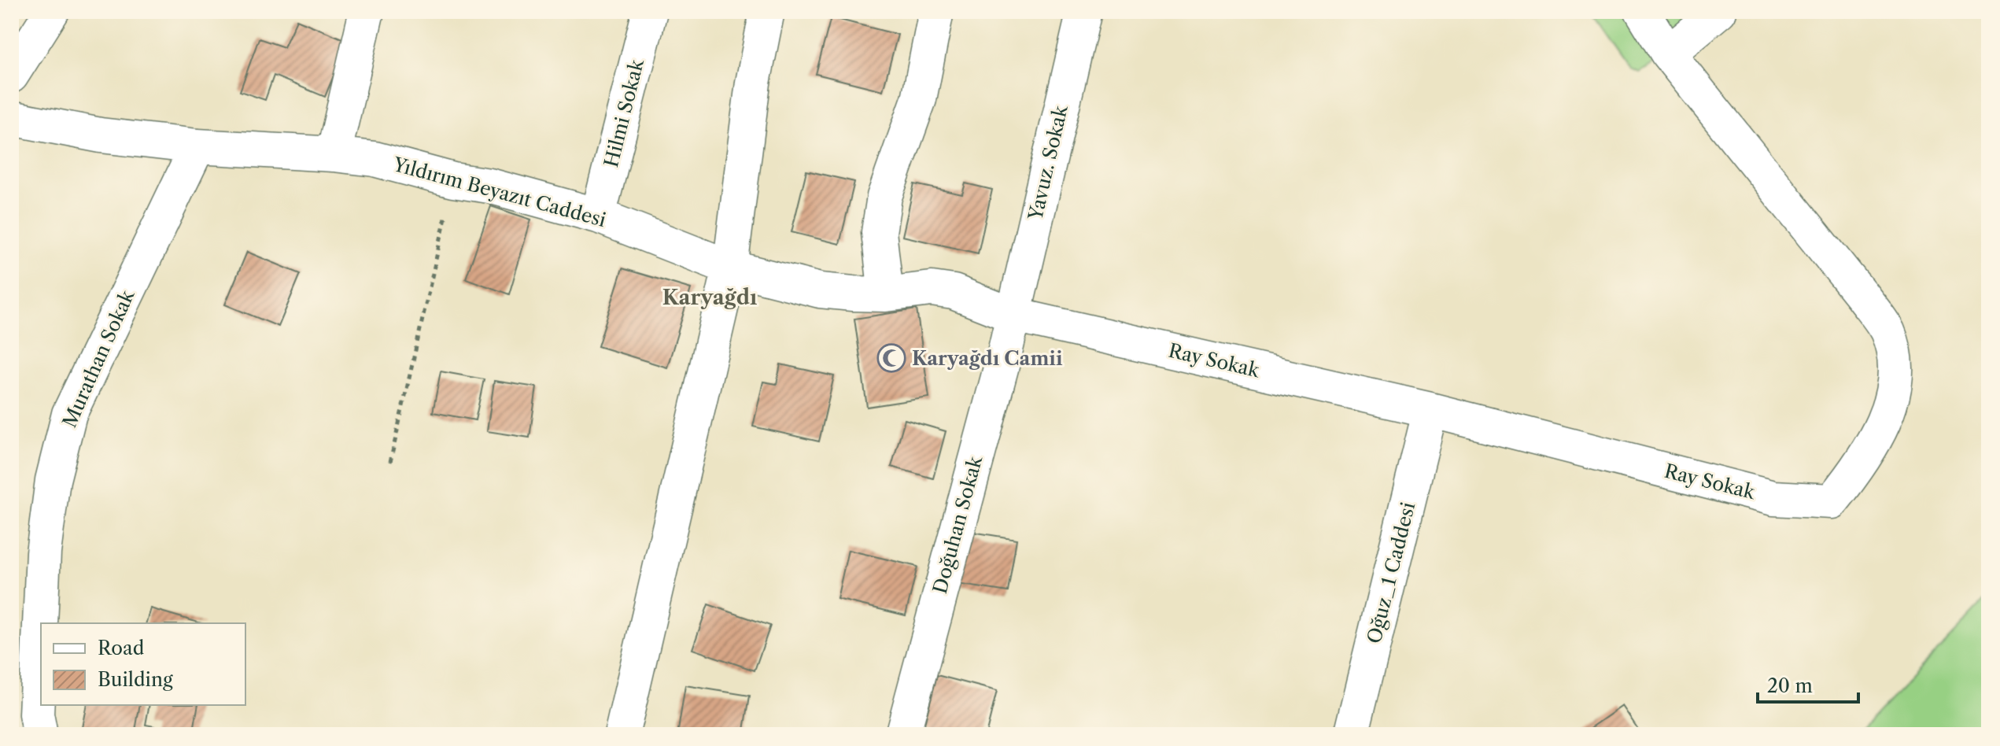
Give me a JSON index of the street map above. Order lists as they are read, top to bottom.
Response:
{
  "streets": {
    "street": [
      "Hilmi Sokak",
      "Yavuz. Sokak",
      "Yıldırım Beyazıt Caddesi",
      "Murathan Sokak",
      "Ray Sokak",
      "Doğuhan Sokak",
      "Oğuz_1 Caddesi"
    ]
  },
  "crossings": [
    ["Hilmi Sokak", "Yıldırım Beyazıt Caddesi"],
    ["Yavuz. Sokak", "Yıldırım Beyazıt Caddesi"],
    ["Yavuz. Sokak", "Ray Sokak"],
    ["Yavuz. Sokak", "Doğuhan Sokak"],
    ["Yıldırım Beyazıt Caddesi", "Murathan Sokak"],
    ["Yıldırım Beyazıt Caddesi", "Ray Sokak"],
    ["Yıldırım Beyazıt Caddesi", "Doğuhan Sokak"],
    ["Ray Sokak", "Doğuhan Sokak"],
    ["Ray Sokak", "Oğuz_1 Caddesi"]
  ],
  "districts": ["Karyağdı"],
  "places": {
    "mosque": ["Karyağdı Camii"]
  },
  "legend": ["Road", "Building"],
  "scale_bar": "20 m"
}
